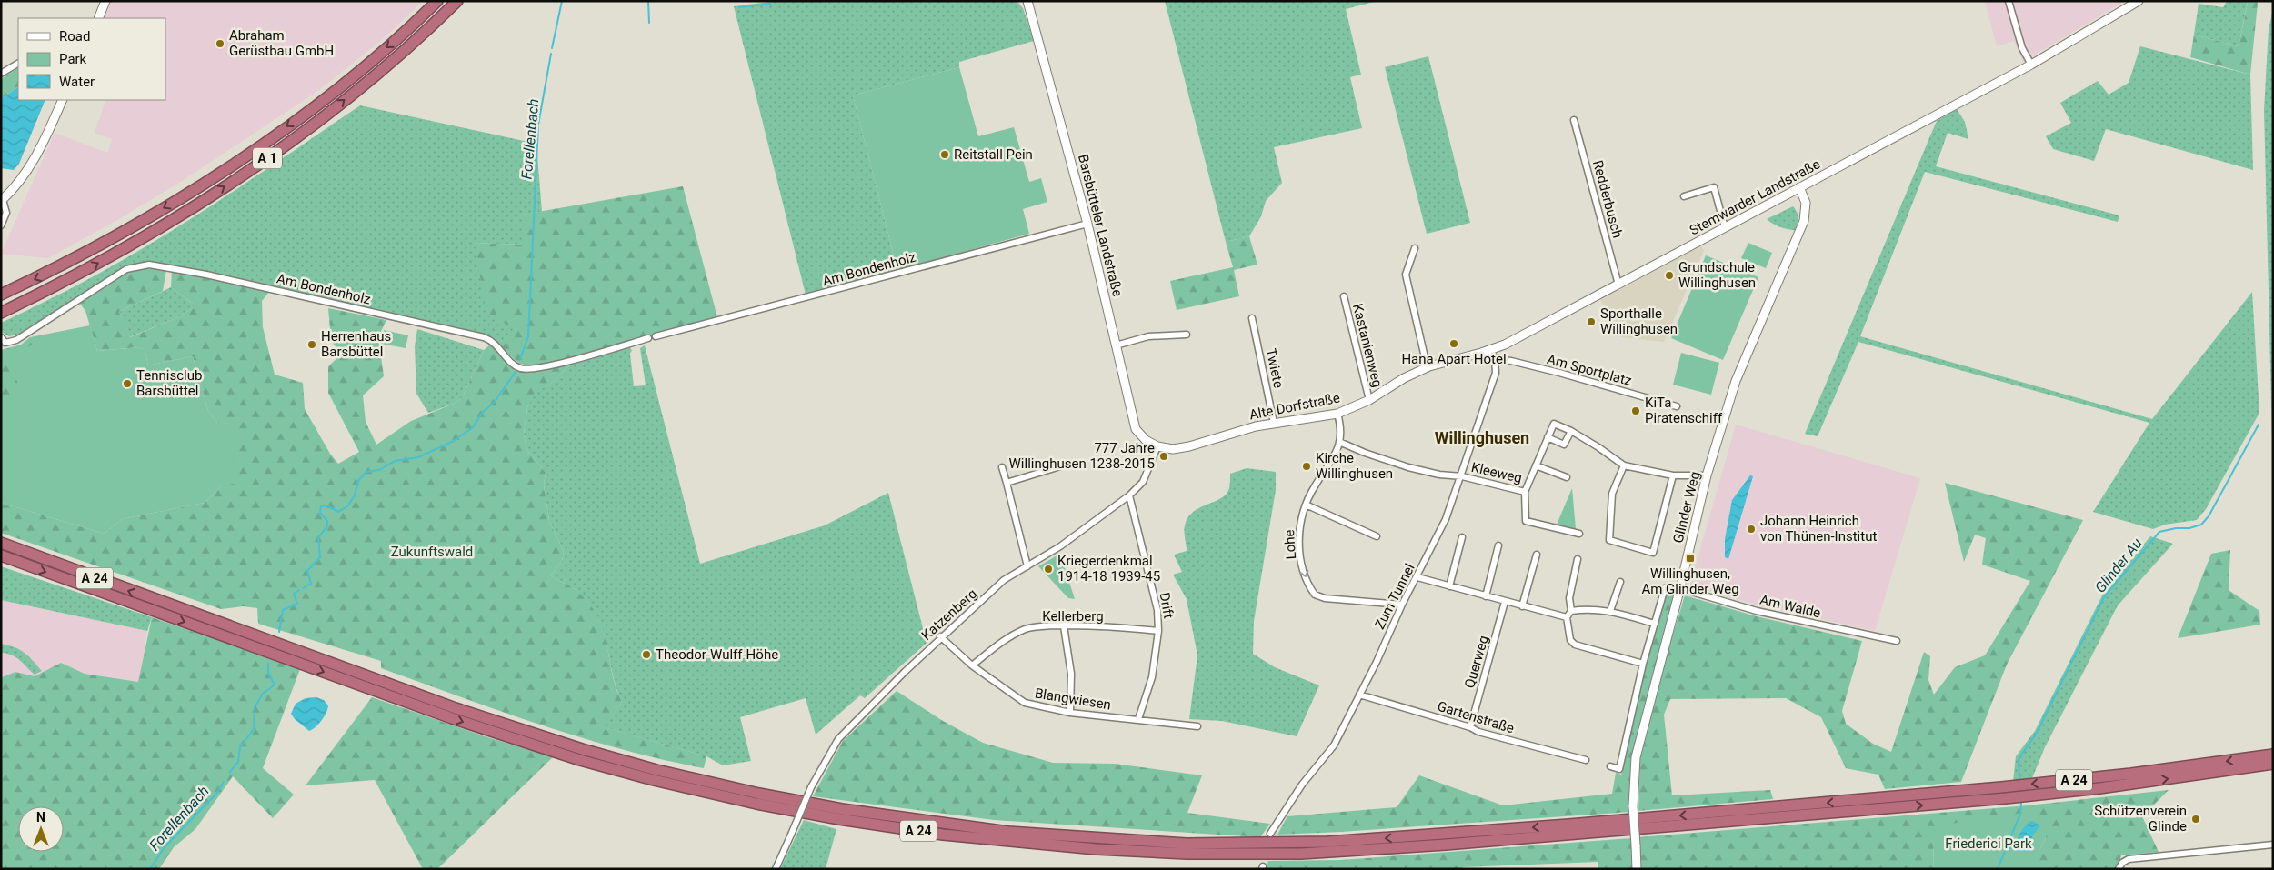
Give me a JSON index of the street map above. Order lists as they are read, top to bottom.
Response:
{
  "streets": {
    "highway": ["A 1", "A 24"],
    "street": [
      "Stemwarder Landstraße",
      "Redderbusch",
      "Barsbütteler Landstraße",
      "Am Bondenholz",
      "Kastanienweg",
      "Twiete",
      "Am Sportplatz",
      "Alte Dorfstraße",
      "Kleeweg",
      "Glinder Weg",
      "Lohe",
      "Zum Tunnel",
      "Drift",
      "Am Walde",
      "Katzenberg",
      "Kellerberg",
      "Querweg",
      "Blangwiesen",
      "Gartenstraße"
    ]
  },
  "crossings": [
    ["Stemwarder Landstraße", "Redderbusch"],
    ["Stemwarder Landstraße", "Alte Dorfstraße"],
    ["Stemwarder Landstraße", "Glinder Weg"],
    ["Barsbütteler Landstraße", "Am Bondenholz"],
    ["Barsbütteler Landstraße", "Alte Dorfstraße"],
    ["Barsbütteler Landstraße", "Katzenberg"],
    ["Kastanienweg", "Alte Dorfstraße"],
    ["Twiete", "Alte Dorfstraße"],
    ["Am Sportplatz", "Zum Tunnel"],
    ["Alte Dorfstraße", "Lohe"],
    ["Alte Dorfstraße", "Katzenberg"],
    ["Kleeweg", "Lohe"],
    ["Kleeweg", "Zum Tunnel"],
    ["Glinder Weg", "Am Walde"],
    ["Lohe", "Zum Tunnel"],
    ["Zum Tunnel", "Gartenstraße"],
    ["Drift", "Katzenberg"],
    ["Drift", "Kellerberg"],
    ["Drift", "Blangwiesen"],
    ["Katzenberg", "Blangwiesen"],
    ["Kellerberg", "Blangwiesen"],
    ["Querweg", "Gartenstraße"]
  ],
  "districts": ["Willinghusen"],
  "water": ["Forellenbach", "Glinder Au"],
  "parks": ["Zukunftswald", "Friederici Park"],
  "places": {
    "other": [
      "Abraham Gerüstbau GmbH",
      "Reitstall Pein",
      "Grundschule Willinghusen",
      "Sporthalle Willinghusen",
      "Hana Apart Hotel",
      "Herrenhaus Barsbüttel",
      "Tennisclub Barsbüttel",
      "KiTa Piratenschiff",
      "777 Jahre Willinghusen 1238-2015",
      "Kirche Willinghusen",
      "Johann Heinrich von Thünen-Institut",
      "Kriegerdenkmal 1914-18 1939-45",
      "Theodor-Wulff-Höhe",
      "Schützenverein Glinde"
    ],
    "transit": ["Willinghusen, Am Glinder Weg"]
  },
  "legend": ["Road", "Park", "Water"],
  "north": "top"
}
